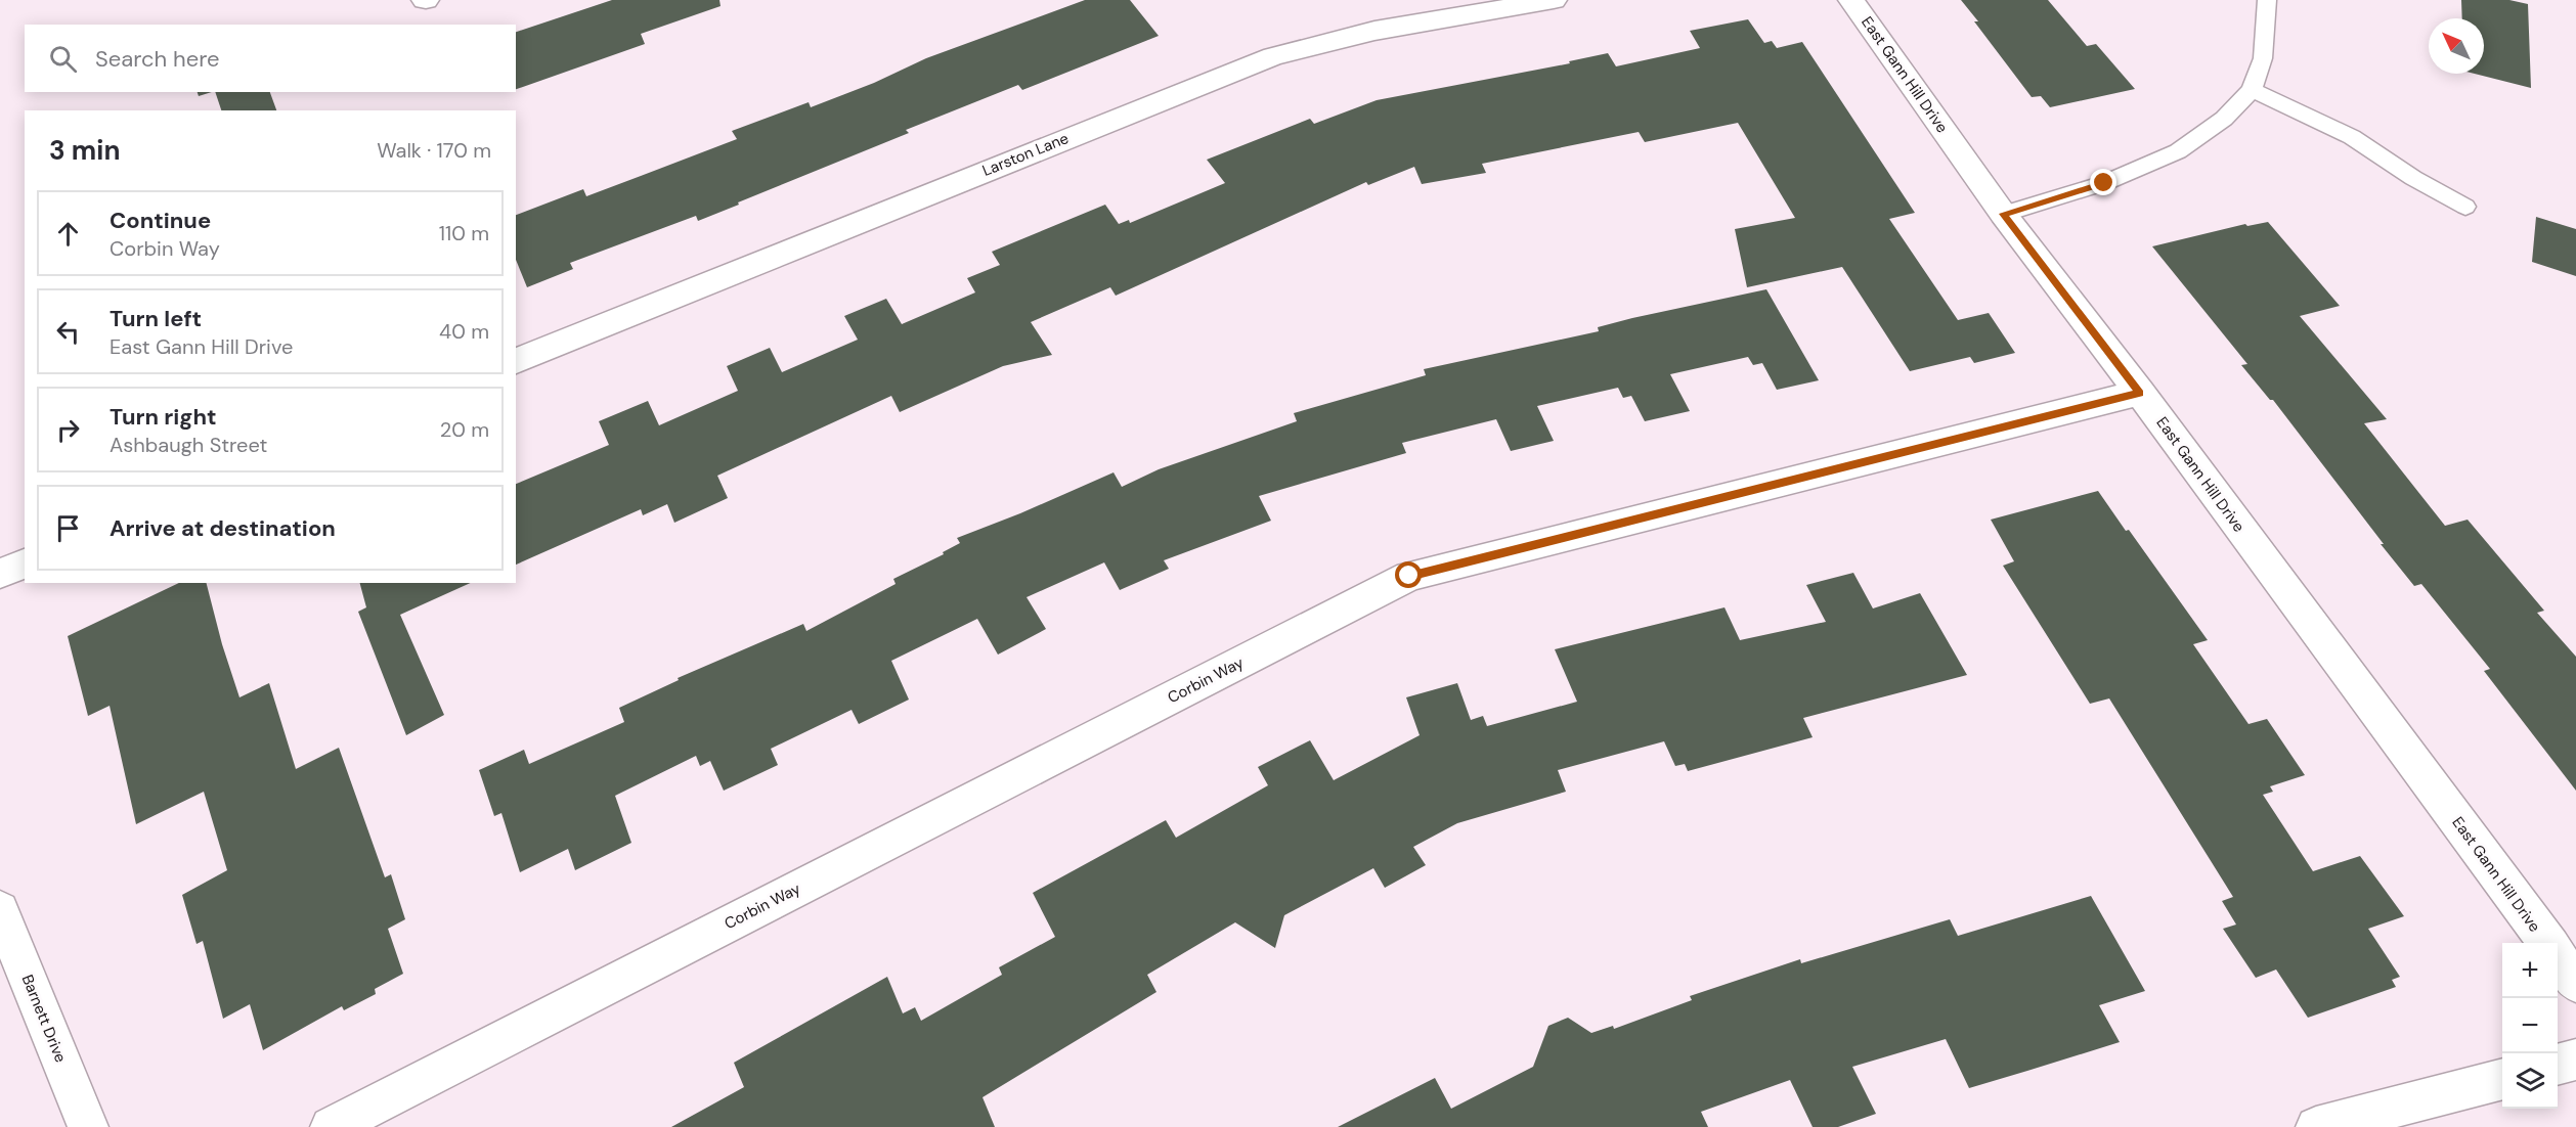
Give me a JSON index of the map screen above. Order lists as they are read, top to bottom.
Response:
{
  "streets": {
    "street": [
      "East Gann Hill Drive",
      "Larston Lane",
      "Corbin Way",
      "Barnett Drive"
    ]
  },
  "crossings": [
    ["East Gann Hill Drive", "Corbin Way"]
  ],
  "north": "top left",
  "page": {
    "search": "Search here",
    "heading": ["3 min", "Walk · 170 m"],
    "list": [
      ["Continue", "Corbin Way", "110 m"],
      ["Turn left", "East Gann Hill Drive", "40 m"],
      ["Turn right", "Ashbaugh Street", "20 m"],
      "Arrive at destination"
    ],
    "map_buttons": ["+", "−"]
  }
}
